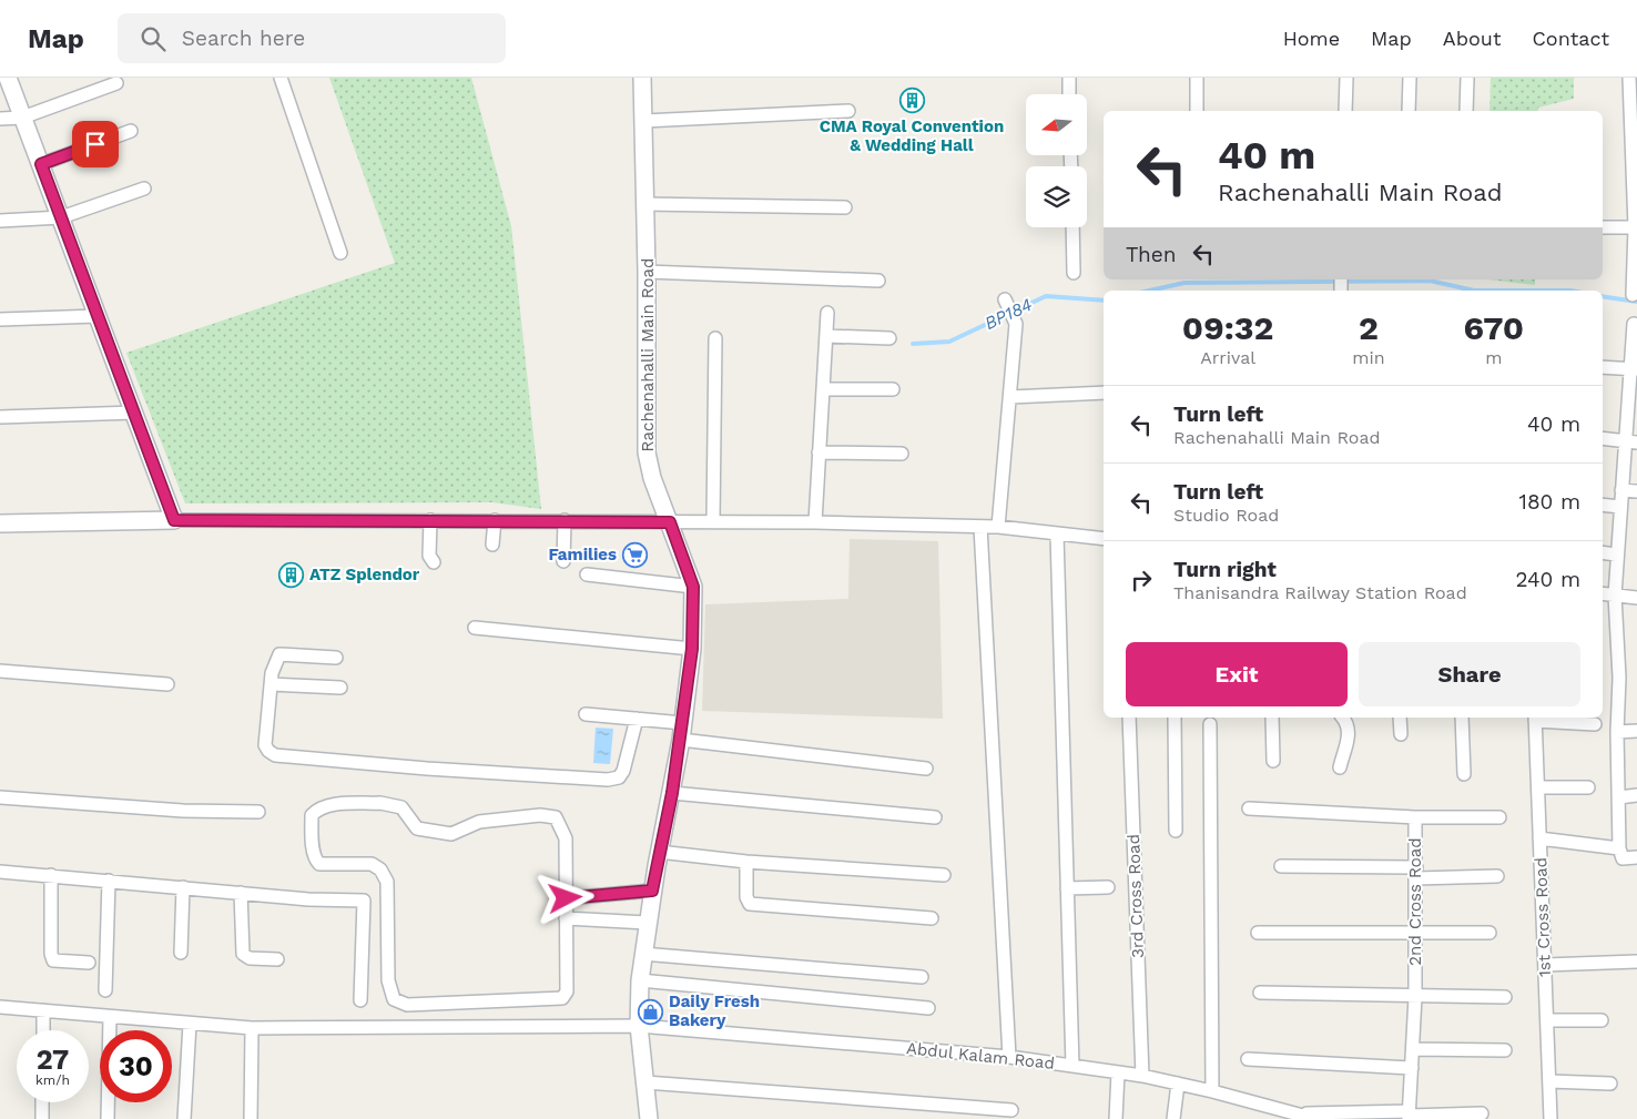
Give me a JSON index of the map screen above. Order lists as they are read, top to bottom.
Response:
{
  "streets": {
    "street": [
      "Rachenahalli Main Road",
      "3rd Cross Road",
      "2nd Cross Road",
      "1st Cross Road",
      "Abdul Kalam Road"
    ]
  },
  "crossings": [
    ["Rachenahalli Main Road", "Abdul Kalam Road"],
    ["3rd Cross Road", "Abdul Kalam Road"]
  ],
  "water": ["BP184"],
  "places": {
    "building": ["CMA Royal Convention & Wedding Hall", "ATZ Splendor"],
    "supermarket": ["Families"],
    "shop": ["Daily Fresh Bakery"]
  },
  "north": "left",
  "page": {
    "header": "Map",
    "search": "Search here",
    "nav": [
      "Home",
      "Map",
      "About",
      "Contact"
    ],
    "turn": ["40 m", "Rachenahalli Main Road"],
    "then": "Then",
    "eta": [
      "09:32",
      "Arrival",
      "2",
      "min",
      "670",
      "m"
    ],
    "list": [
      {
        "name": "Turn left",
        "note": "Rachenahalli Main Road",
        "value": "40 m"
      },
      {
        "name": "Turn left",
        "note": "Studio Road",
        "value": "180 m"
      },
      {
        "name": "Turn right",
        "note": "Thanisandra Railway Station Road",
        "value": "240 m"
      }
    ],
    "buttons": ["Exit", "Share"],
    "speed": "27 km/h",
    "limit": "30"
  }
}
